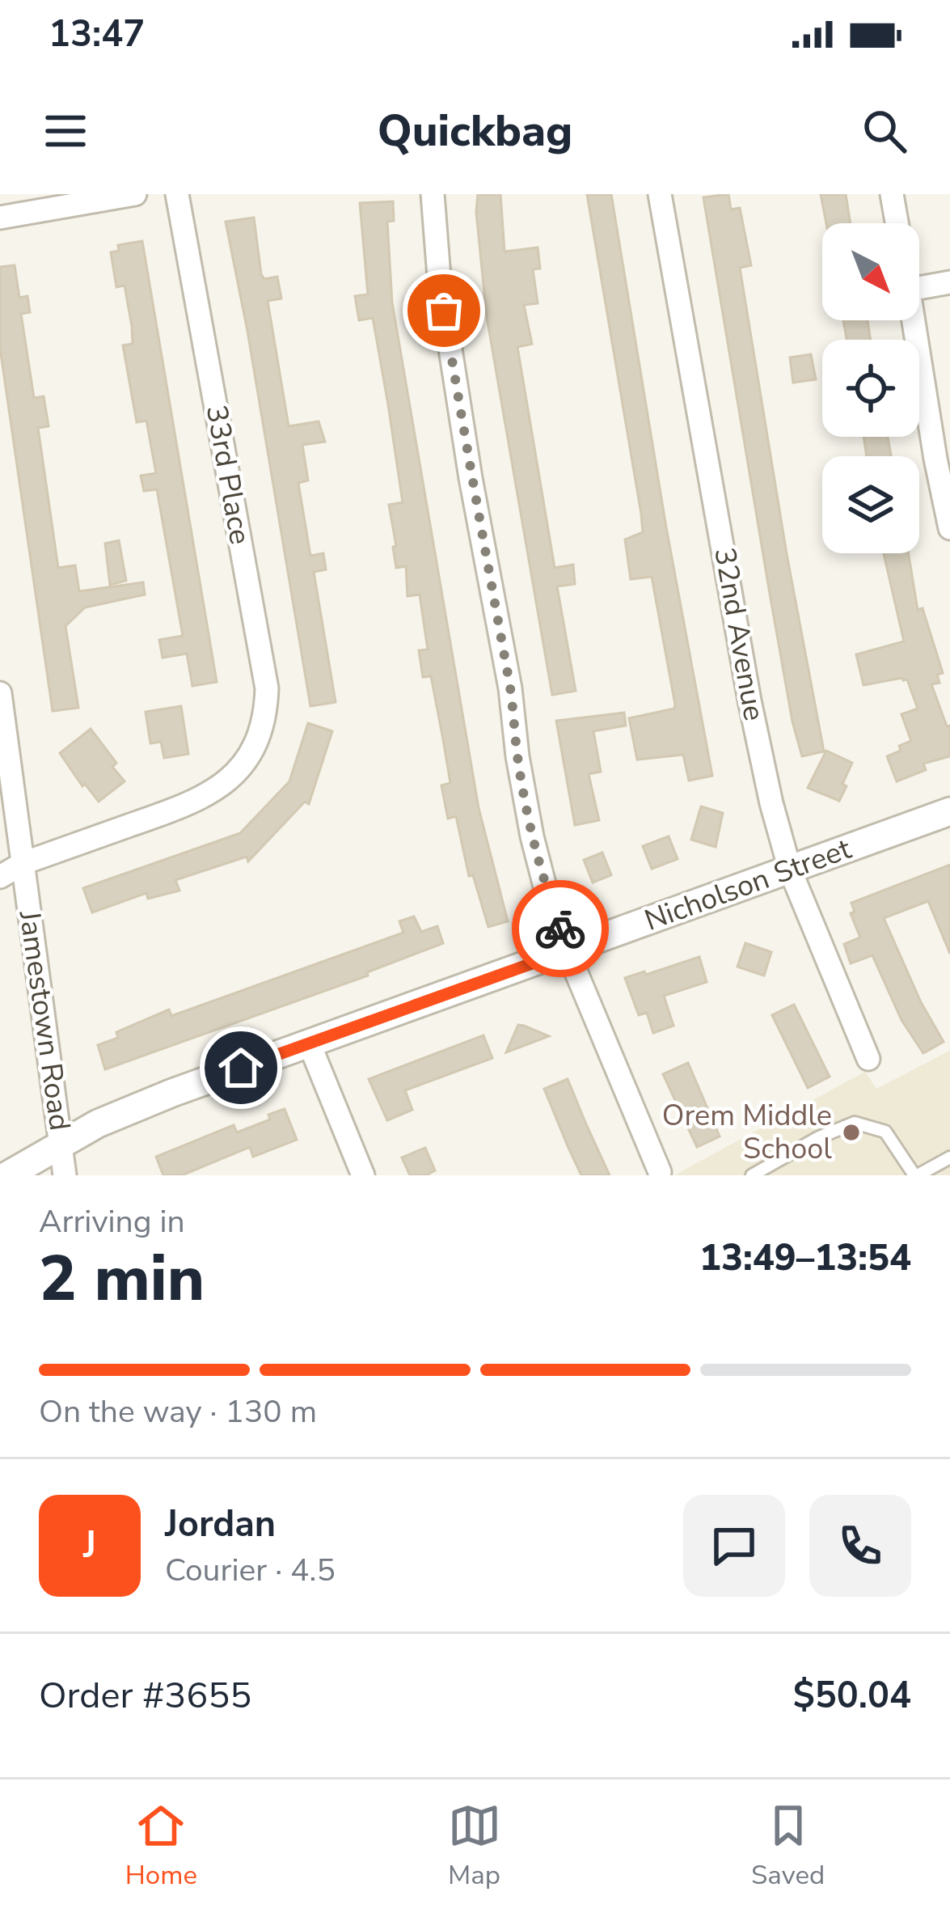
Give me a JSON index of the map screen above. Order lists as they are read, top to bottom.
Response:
{
  "streets": {
    "street": [
      "33rd Place",
      "32nd Avenue",
      "Nicholson Street",
      "Jamestown Road"
    ]
  },
  "crossings": [
    ["33rd Place", "Jamestown Road"],
    ["32nd Avenue", "Nicholson Street"],
    ["Nicholson Street", "Jamestown Road"]
  ],
  "places": ["Orem Middle School"],
  "north": "bottom right",
  "page": {
    "status": "13:47",
    "header": "Quickbag",
    "heading": ["2 min", "Arriving in", "13:49–13:54"],
    "panel": [
      "Jordan",
      "Courier · 4.5",
      "Order #3655",
      "$50.04"
    ],
    "bar": "On the way · 130 m",
    "round": "J",
    "tabs": ["Home", "Map", "Saved"]
  }
}
